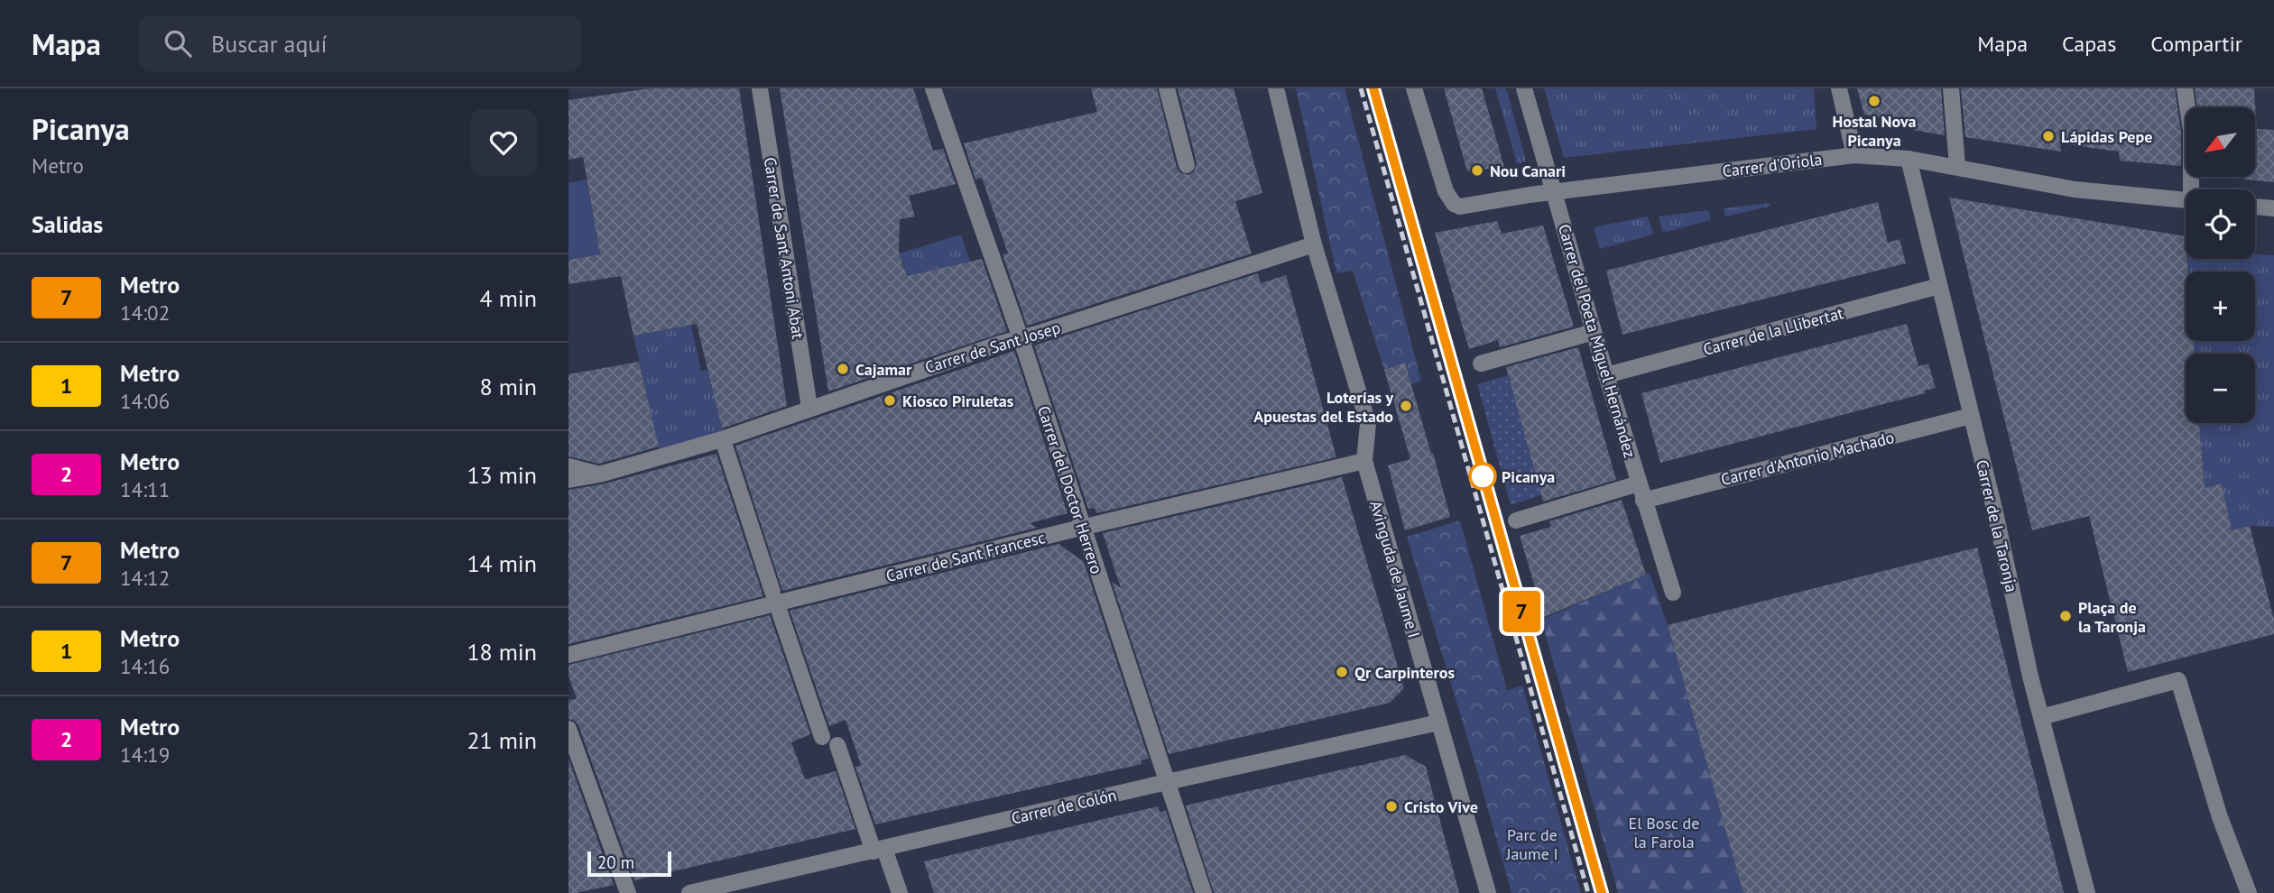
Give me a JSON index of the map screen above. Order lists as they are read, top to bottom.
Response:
{
  "streets": {
    "street": [
      "Carrer d'Oriola",
      "Carrer de Sant Antoni Abat",
      "Carrer de la Llibertat",
      "Carrer del Poeta Miguel Hernández",
      "Carrer de Sant Josep",
      "Carrer d'Antonio Machado",
      "Carrer del Doctor Herrero",
      "Carrer de la Taronja",
      "Carrer de Sant Francesc",
      "Avinguda de Jaume I",
      "Carrer de Colón"
    ]
  },
  "crossings": [
    ["Carrer d'Oriola", "Carrer del Poeta Miguel Hernández"],
    ["Carrer d'Oriola", "Carrer de la Taronja"],
    ["Carrer de Sant Antoni Abat", "Carrer de Sant Josep"],
    ["Carrer de la Llibertat", "Carrer del Poeta Miguel Hernández"],
    ["Carrer de la Llibertat", "Carrer de la Taronja"],
    ["Carrer del Poeta Miguel Hernández", "Carrer d'Antonio Machado"],
    ["Carrer de Sant Josep", "Carrer del Doctor Herrero"],
    ["Carrer de Sant Josep", "Avinguda de Jaume I"],
    ["Carrer d'Antonio Machado", "Carrer de la Taronja"],
    ["Carrer del Doctor Herrero", "Carrer de Sant Francesc"],
    ["Carrer del Doctor Herrero", "Carrer de Colón"],
    ["Carrer de Sant Francesc", "Avinguda de Jaume I"],
    ["Avinguda de Jaume I", "Carrer de Colón"]
  ],
  "parks": ["El Bosc de la Farola", "Parc de Jaume I"],
  "places": [
    "Hostal Nova Picanya",
    "Lápidas Pepe",
    "Nou Canari",
    "Cajamar",
    "Kiosco Piruletas",
    "Loterías y Apuestas del Estado",
    "Picanya",
    "Plaça de la Taronja",
    "Qr Carpinteros",
    "Cristo Vive"
  ],
  "lines": ["metro line 7"],
  "scale_bar": "20 m",
  "north": "bottom left",
  "page": {
    "header": "Mapa",
    "search": "Buscar aquí",
    "nav": ["Mapa", "Capas", "Compartir"],
    "heading": [
      ["Picanya", "Metro"],
      "Salidas"
    ],
    "on_map": "7",
    "map_buttons": ["+", "−"],
    "list": [
      {
        "mark": "7",
        "name": "Metro",
        "note": "14:02",
        "value": "4 min"
      },
      {
        "mark": "1",
        "name": "Metro",
        "note": "14:06",
        "value": "8 min"
      },
      {
        "mark": "2",
        "name": "Metro",
        "note": "14:11",
        "value": "13 min"
      },
      {
        "mark": "7",
        "name": "Metro",
        "note": "14:12",
        "value": "14 min"
      },
      {
        "mark": "1",
        "name": "Metro",
        "note": "14:16",
        "value": "18 min"
      },
      {
        "mark": "2",
        "name": "Metro",
        "note": "14:19",
        "value": "21 min"
      }
    ],
    "scale": "20 m"
  }
}
